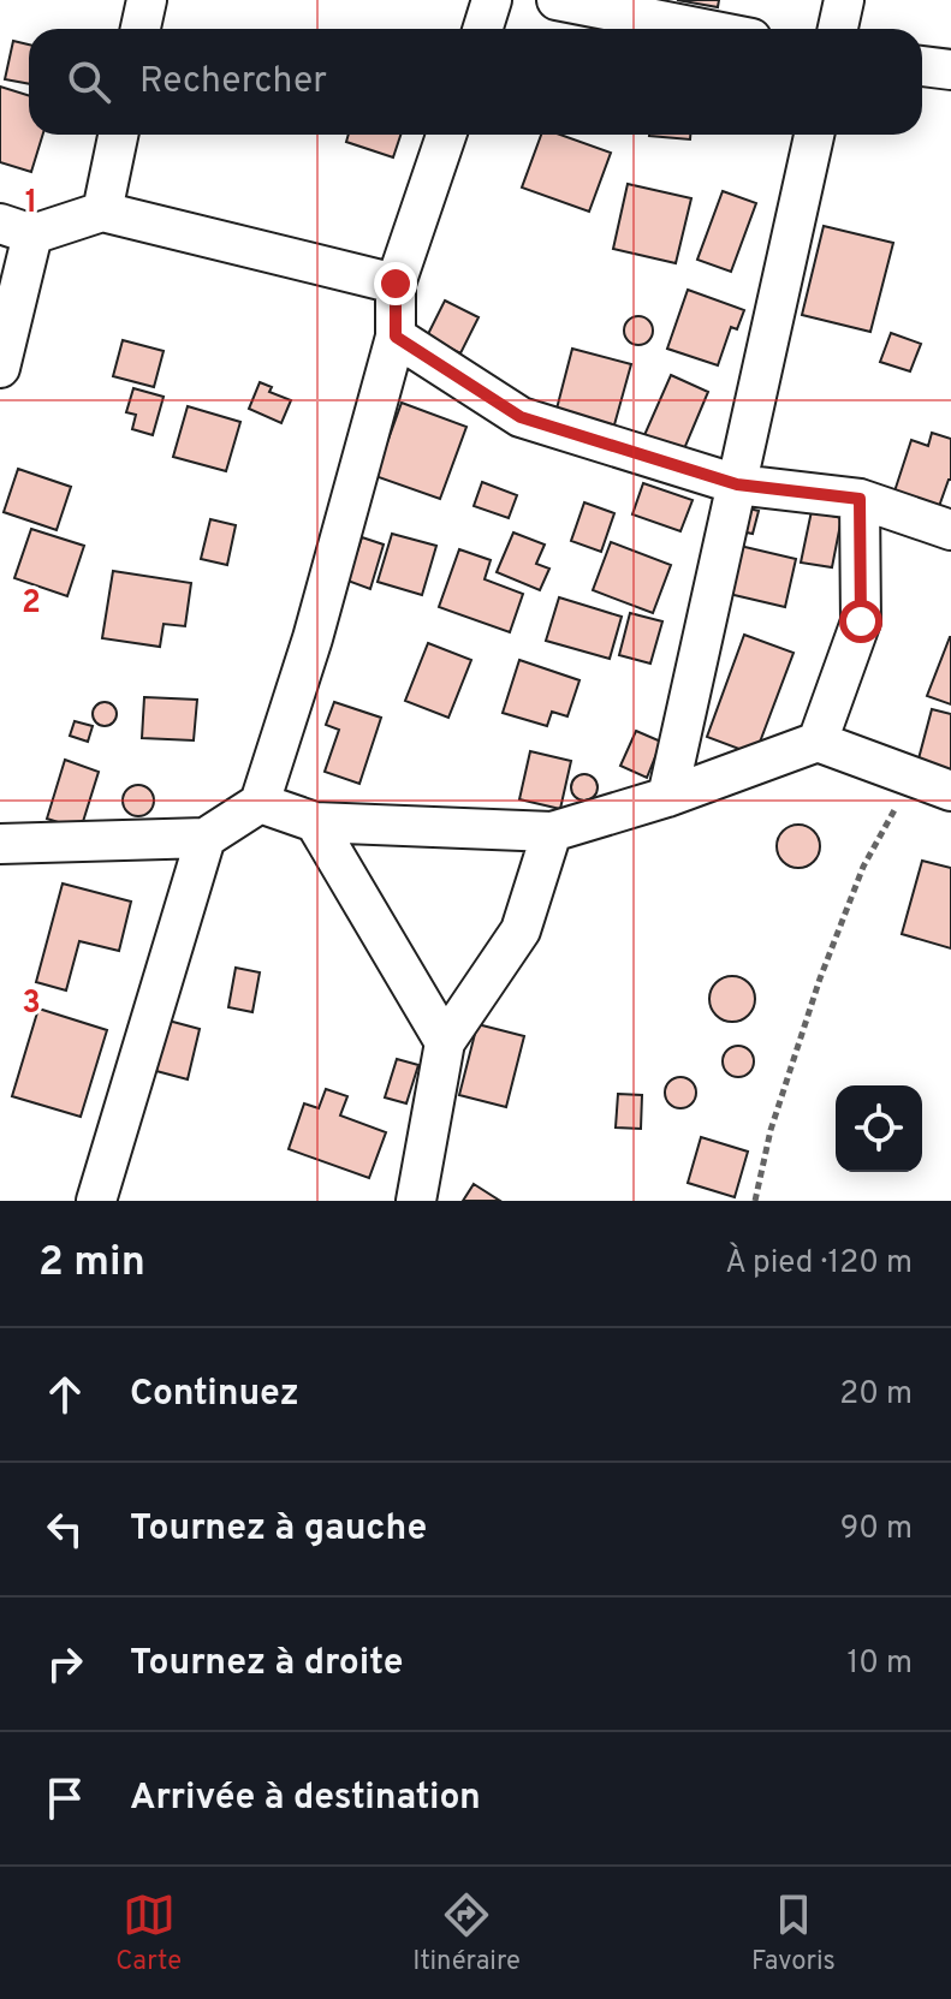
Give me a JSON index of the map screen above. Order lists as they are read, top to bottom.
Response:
{
  "page": {
    "search": "Rechercher",
    "heading": ["2 min", "À pied · 120 m"],
    "list": [
      ["Continuez", "20 m"],
      ["Tournez à gauche", "90 m"],
      ["Tournez à droite", "10 m"],
      "Arrivée à destination"
    ],
    "nav": ["Carte", "Itinéraire", "Favoris"]
  },
  "grid": {
    "rows": ["1", "2", "3"]
  }
}
